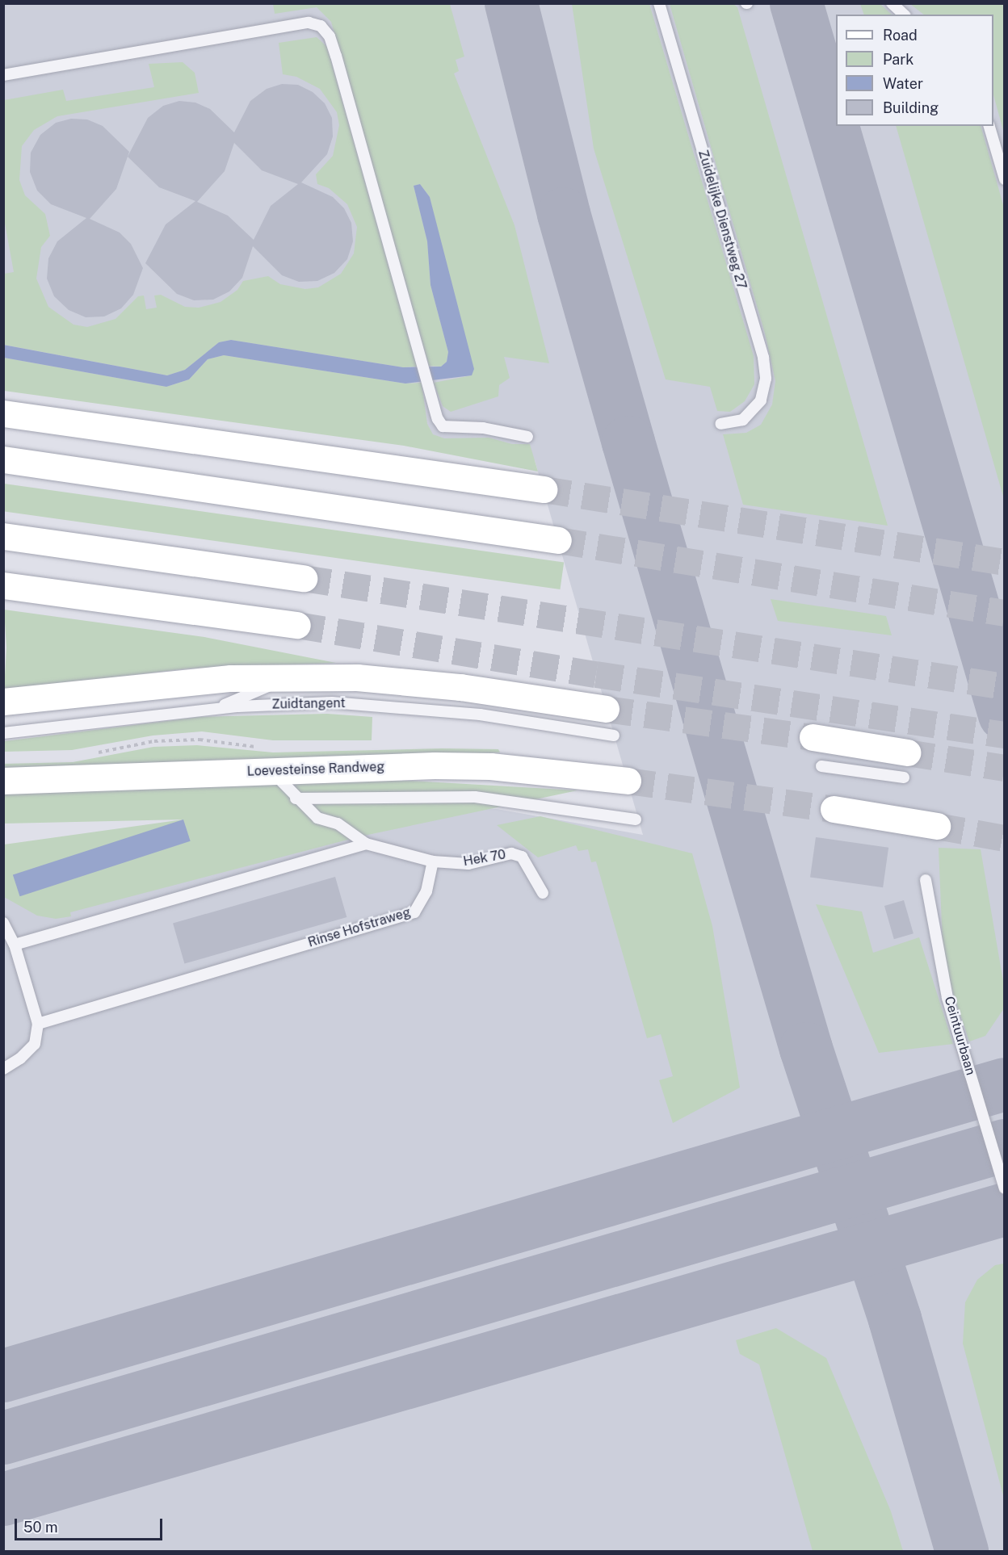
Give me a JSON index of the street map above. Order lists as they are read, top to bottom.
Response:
{
  "streets": {
    "main road": ["Loevesteinse Randweg"],
    "lane": [
      "Zuidelijke Dienstweg 27",
      "Zuidtangent",
      "Hek 70",
      "Rinse Hofstraweg",
      "Ceintuurbaan"
    ]
  },
  "crossings": [
    ["Hek 70", "Rinse Hofstraweg"]
  ],
  "legend": [
    "Road",
    "Park",
    "Water",
    "Building"
  ],
  "scale_bar": "50 m"
}
